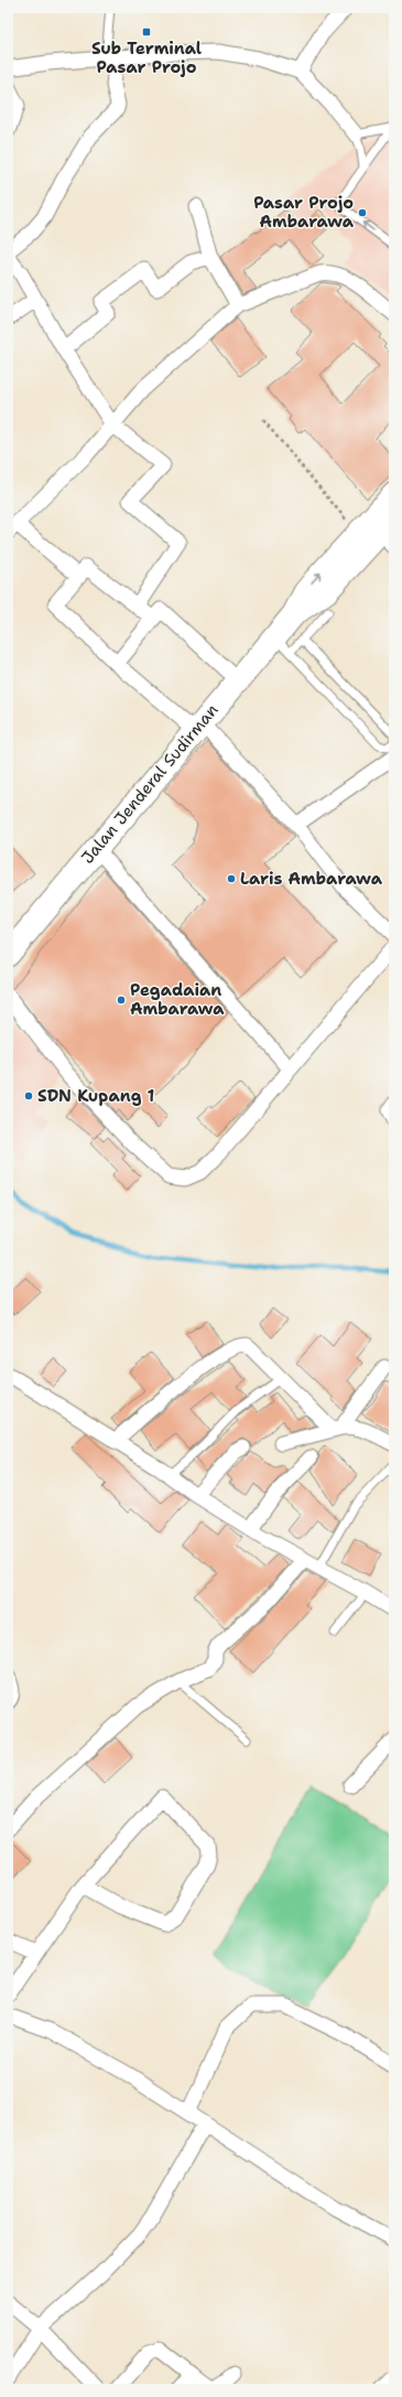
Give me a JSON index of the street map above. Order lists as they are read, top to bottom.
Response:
{
  "streets": {
    "main road": ["Jalan Jenderal Sudirman"]
  },
  "places": {
    "transit": ["Sub Terminal Pasar Projo"],
    "other": [
      "Pasar Projo Ambarawa",
      "Laris Ambarawa",
      "Pegadaian Ambarawa",
      "SDN Kupang 1"
    ]
  }
}
